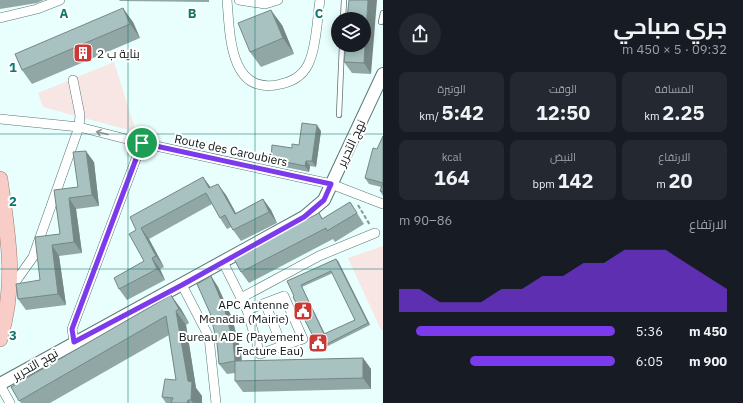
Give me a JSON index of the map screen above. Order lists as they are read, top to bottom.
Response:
{
  "streets": {
    "street": ["نهج التحرير", "Route des Caroubiers"]
  },
  "crossings": [
    ["نهج التحرير", "Route des Caroubiers"]
  ],
  "places": {
    "building": ["بناية ب 2"],
    "public building": ["APC Antenne Menadia (Mairie)", "Bureau ADE (Payement Facture Eau)"]
  },
  "page": {
    "heading": ["جري صباحي", "09:32 · 5 × 450 m"],
    "stats": [
      ["المسافة", "2.25 km"],
      ["الوقت", "12:50"],
      ["الوتيرة", "5:42 /km"],
      ["الارتفاع", "20 m"],
      ["النبض", "142 bpm"],
      ["kcal", "164"]
    ],
    "chart": ["الارتفاع", "86–90 m"],
    "list": [
      {
        "name": "450 m",
        "note": "5:36"
      },
      {
        "name": "900 m",
        "note": "6:05"
      }
    ]
  },
  "grid": {
    "columns": ["A", "B", "C"],
    "rows": ["1", "2", "3"]
  }
}
